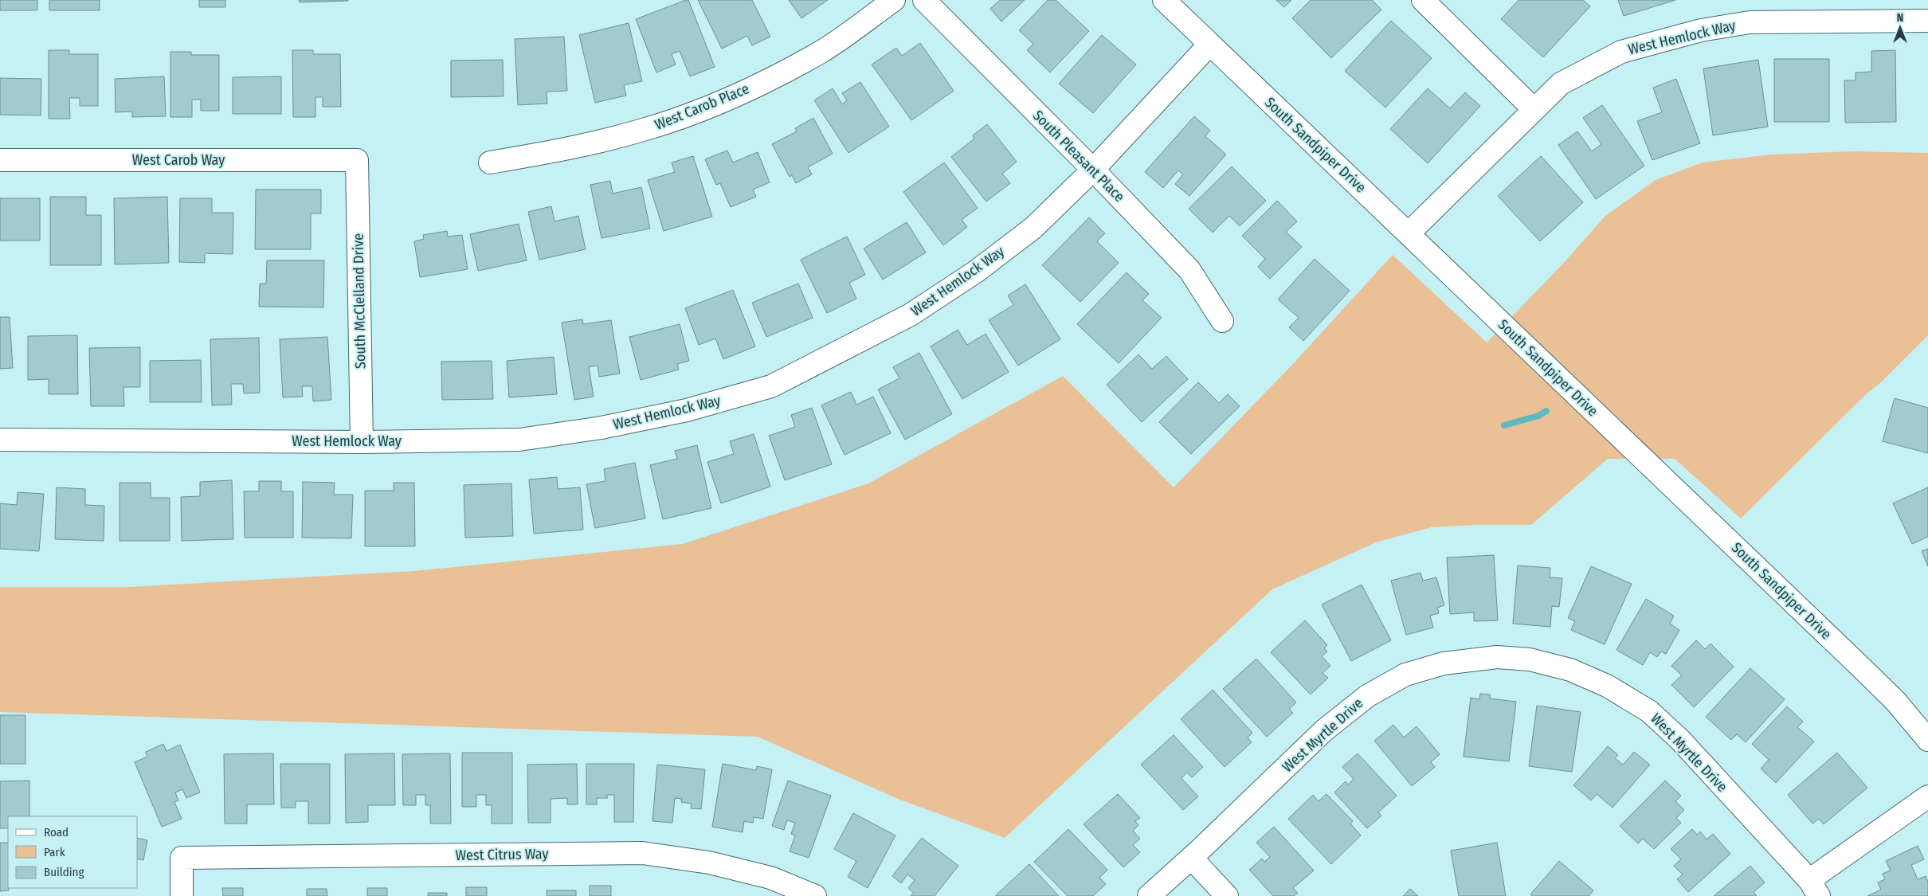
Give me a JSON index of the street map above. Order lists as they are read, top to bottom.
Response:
{
  "streets": {
    "street": [
      "West Hemlock Way",
      "West Carob Place",
      "South Sandpiper Drive",
      "South Pleasant Place",
      "West Carob Way",
      "South McClelland Drive",
      "West Myrtle Drive",
      "West Citrus Way"
    ]
  },
  "crossings": [
    ["West Hemlock Way", "South Sandpiper Drive"],
    ["West Hemlock Way", "South Pleasant Place"],
    ["West Hemlock Way", "South McClelland Drive"],
    ["West Carob Way", "South McClelland Drive"]
  ],
  "legend": ["Road", "Park", "Building"],
  "north": "top"
}
